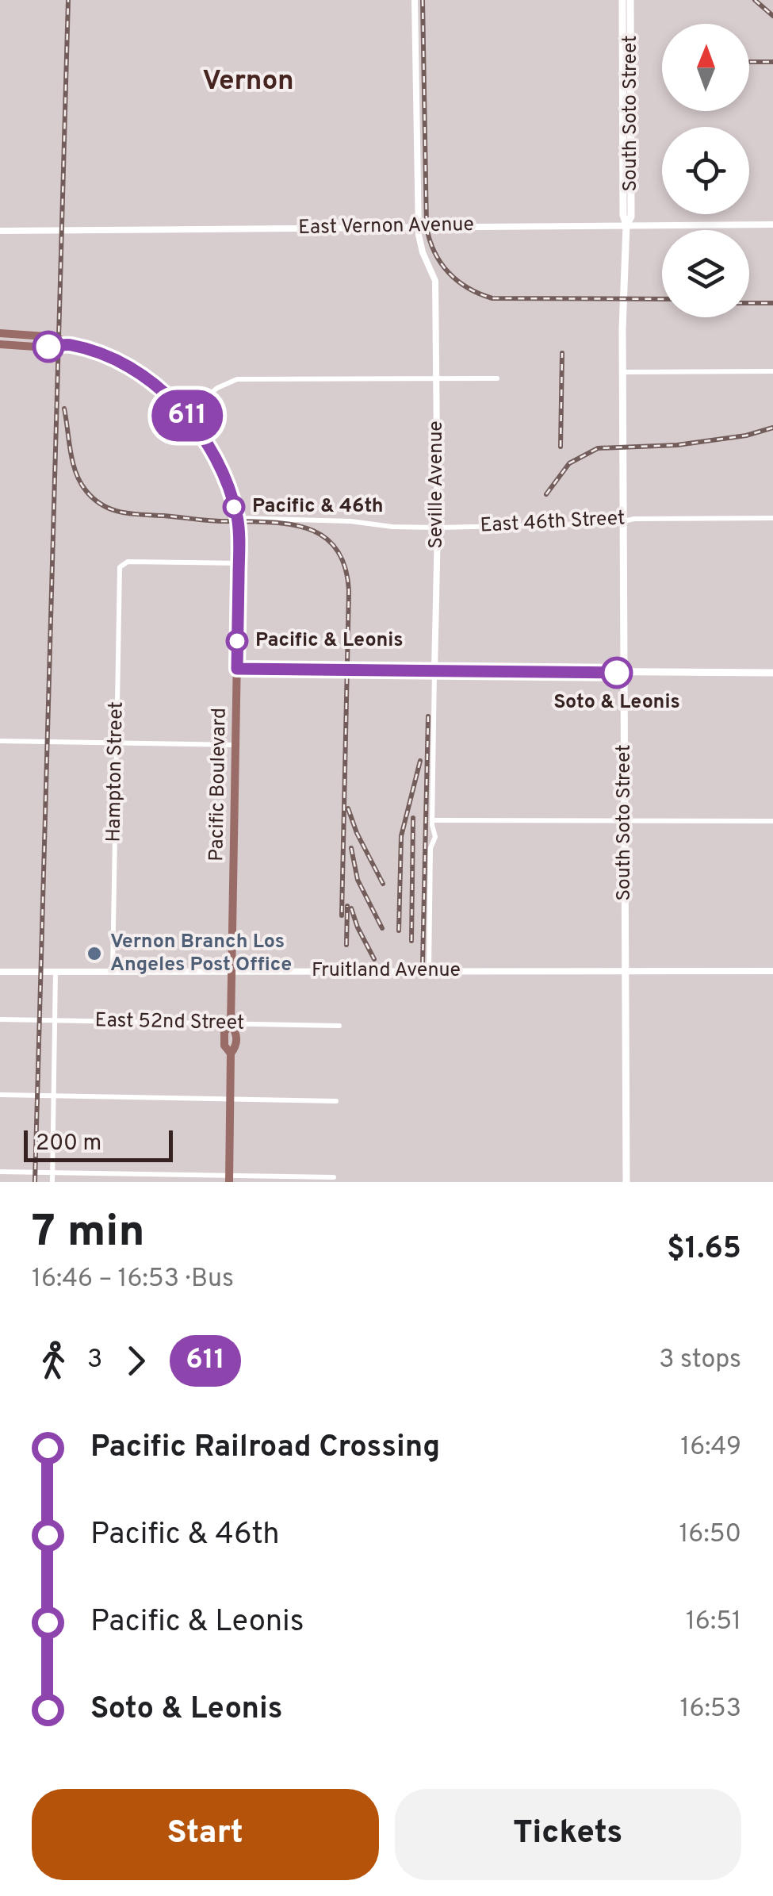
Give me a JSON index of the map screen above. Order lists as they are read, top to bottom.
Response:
{
  "streets": {
    "main road": ["South Soto Street", "Pacific Boulevard"],
    "street": [
      "East Vernon Avenue",
      "Seville Avenue",
      "East 46th Street",
      "Hampton Street",
      "Fruitland Avenue",
      "East 52nd Street"
    ]
  },
  "crossings": [
    ["South Soto Street", "East Vernon Avenue"],
    ["South Soto Street", "East 46th Street"],
    ["South Soto Street", "Fruitland Avenue"],
    ["East Vernon Avenue", "Seville Avenue"],
    ["Seville Avenue", "East 46th Street"],
    ["Seville Avenue", "Fruitland Avenue"],
    ["East 46th Street", "Pacific Boulevard"],
    ["Hampton Street", "Pacific Boulevard"],
    ["Hampton Street", "Fruitland Avenue"],
    ["Pacific Boulevard", "Fruitland Avenue"],
    ["Pacific Boulevard", "East 52nd Street"]
  ],
  "districts": ["Vernon"],
  "places": [
    "Pacific & 46th",
    "Pacific & Leonis",
    "Soto & Leonis",
    "Vernon Branch Los Angeles Post Office"
  ],
  "lines": ["bus line 611"],
  "scale_bar": "200 m",
  "north": "top",
  "page": {
    "on_map": "611",
    "scale": "200 m",
    "heading": ["7 min", "16:46 – 16:53 · Bus", "$1.65"],
    "legs": ["3", "611", "3 stops"],
    "list": [
      {
        "name": "Pacific Railroad Crossing",
        "value": "16:49"
      },
      {
        "name": "Pacific & 46th",
        "value": "16:50"
      },
      {
        "name": "Pacific & Leonis",
        "value": "16:51"
      },
      {
        "name": "Soto & Leonis",
        "value": "16:53"
      }
    ],
    "buttons": ["Start", "Tickets"]
  }
}
